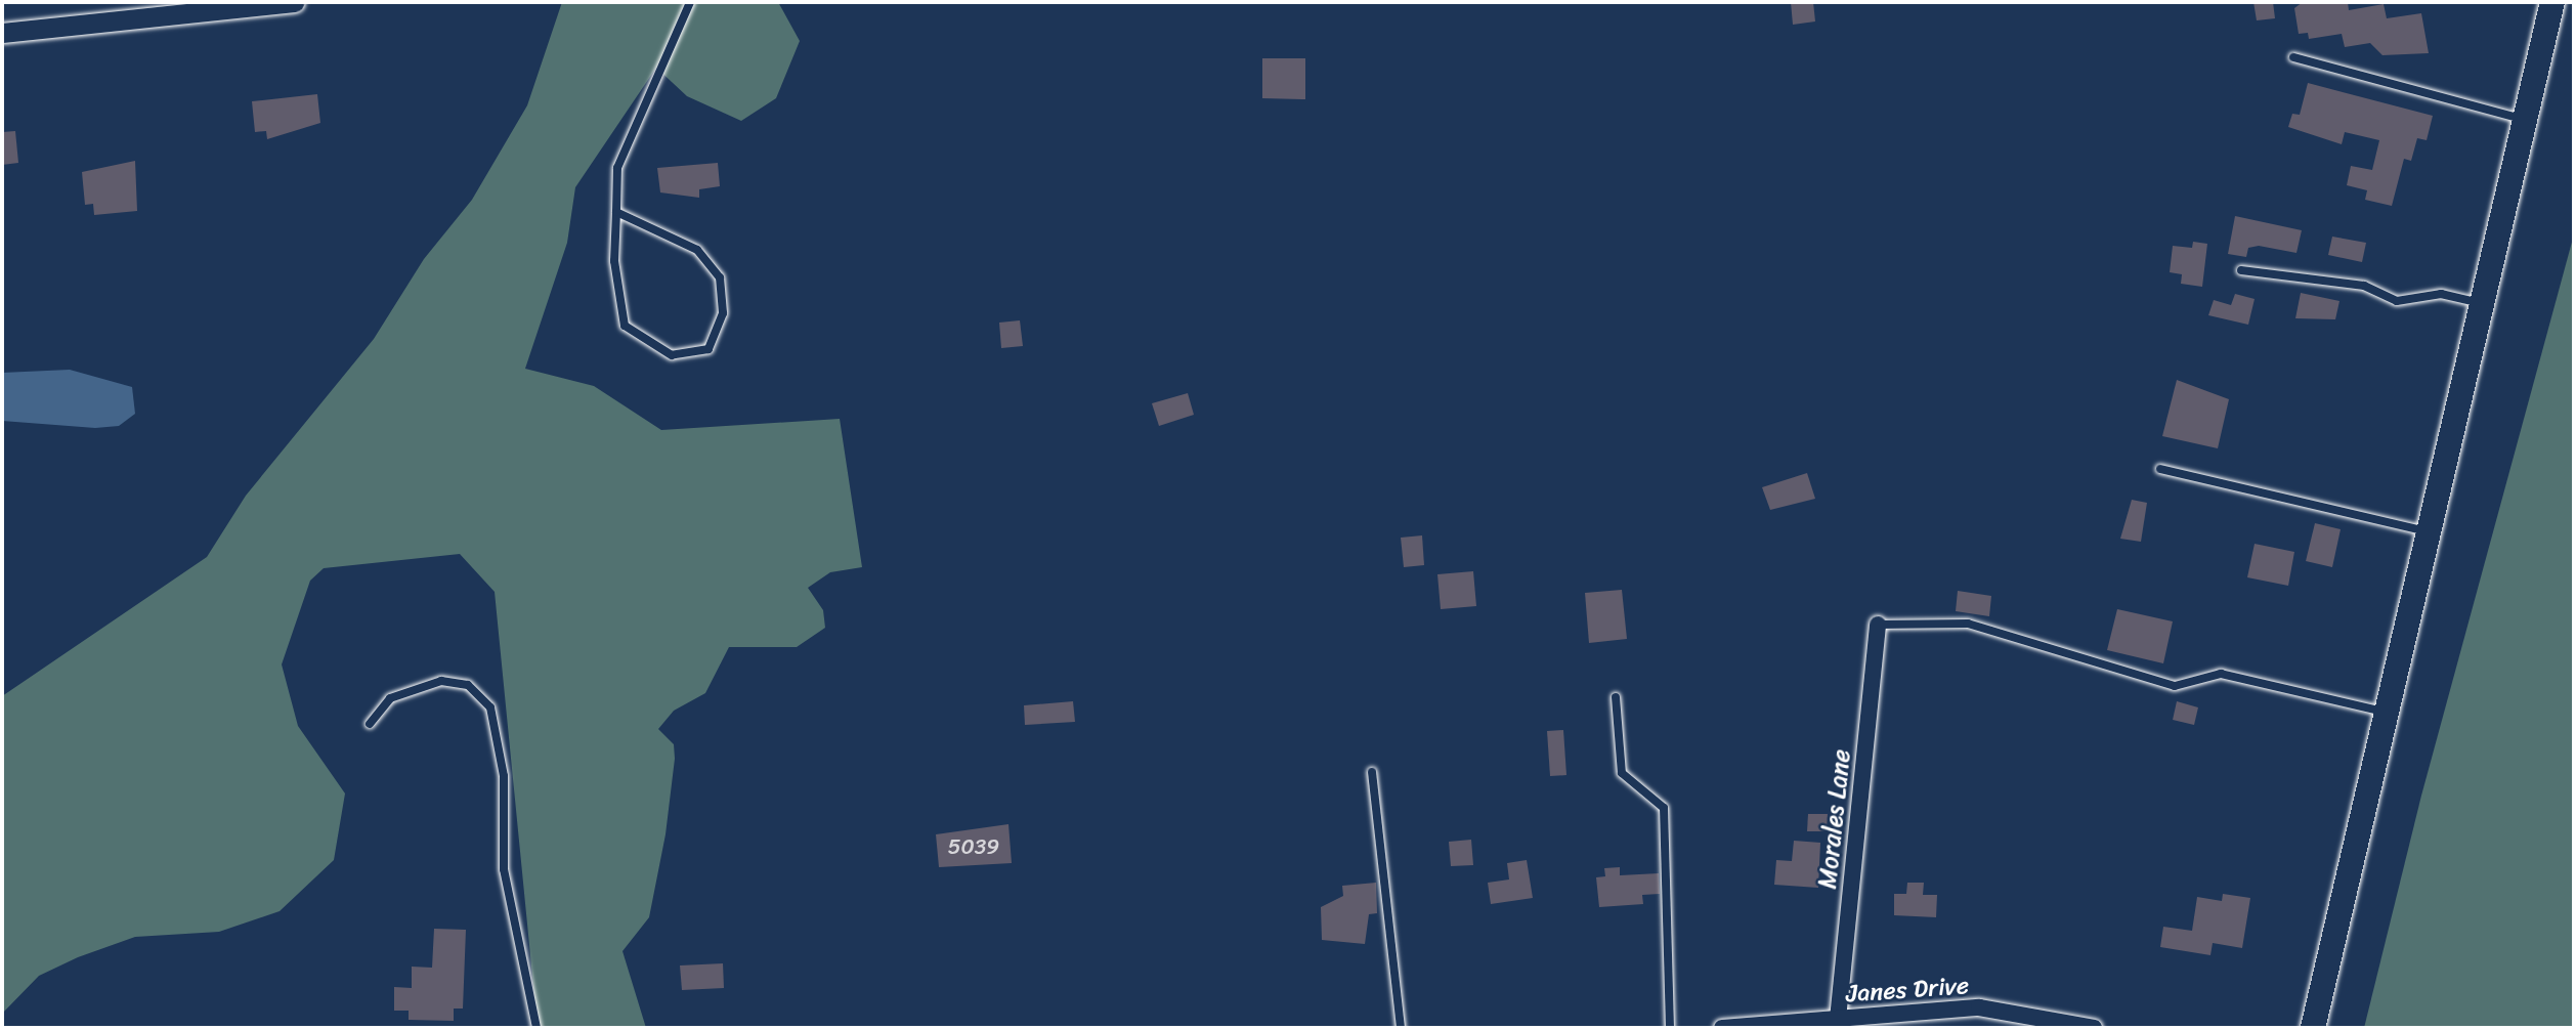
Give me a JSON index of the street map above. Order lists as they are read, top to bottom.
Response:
{
  "streets": {
    "street": ["Morales Lane", "Janes Drive"]
  },
  "crossings": [
    ["Morales Lane", "Janes Drive"]
  ],
  "house_numbers": ["5039"]
}
